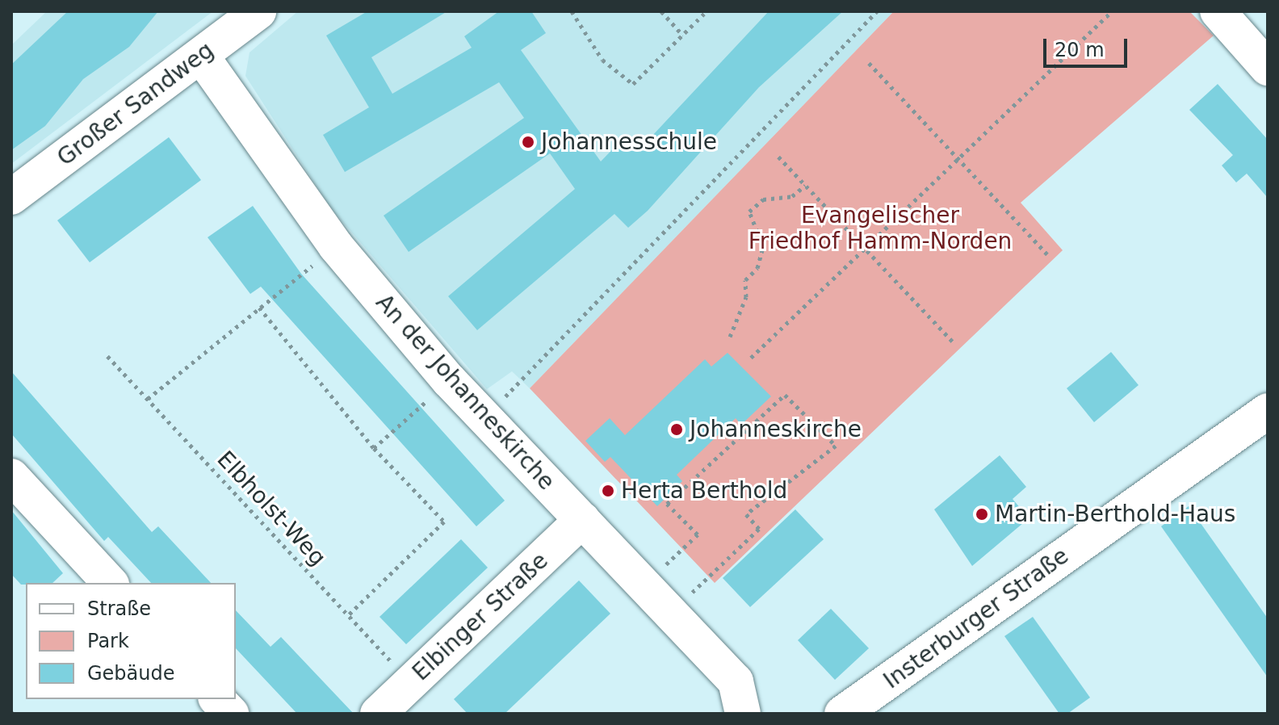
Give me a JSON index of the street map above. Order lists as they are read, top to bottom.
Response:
{
  "streets": {
    "street": [
      "Großer Sandweg",
      "An der Johanneskirche",
      "Elbinger Straße",
      "Insterburger Straße"
    ],
    "path": ["Elbholst-Weg"]
  },
  "crossings": [
    ["Großer Sandweg", "An der Johanneskirche"],
    ["An der Johanneskirche", "Elbinger Straße"],
    ["Elbholst-Weg", "Elbinger Straße"]
  ],
  "parks": ["Evangelischer Friedhof Hamm-Norden"],
  "places": [
    "Johannesschule",
    "Johanneskirche",
    "Herta Berthold",
    "Martin-Berthold-Haus"
  ],
  "legend": ["Straße", "Park", "Gebäude"],
  "scale_bar": "20 m"
}
